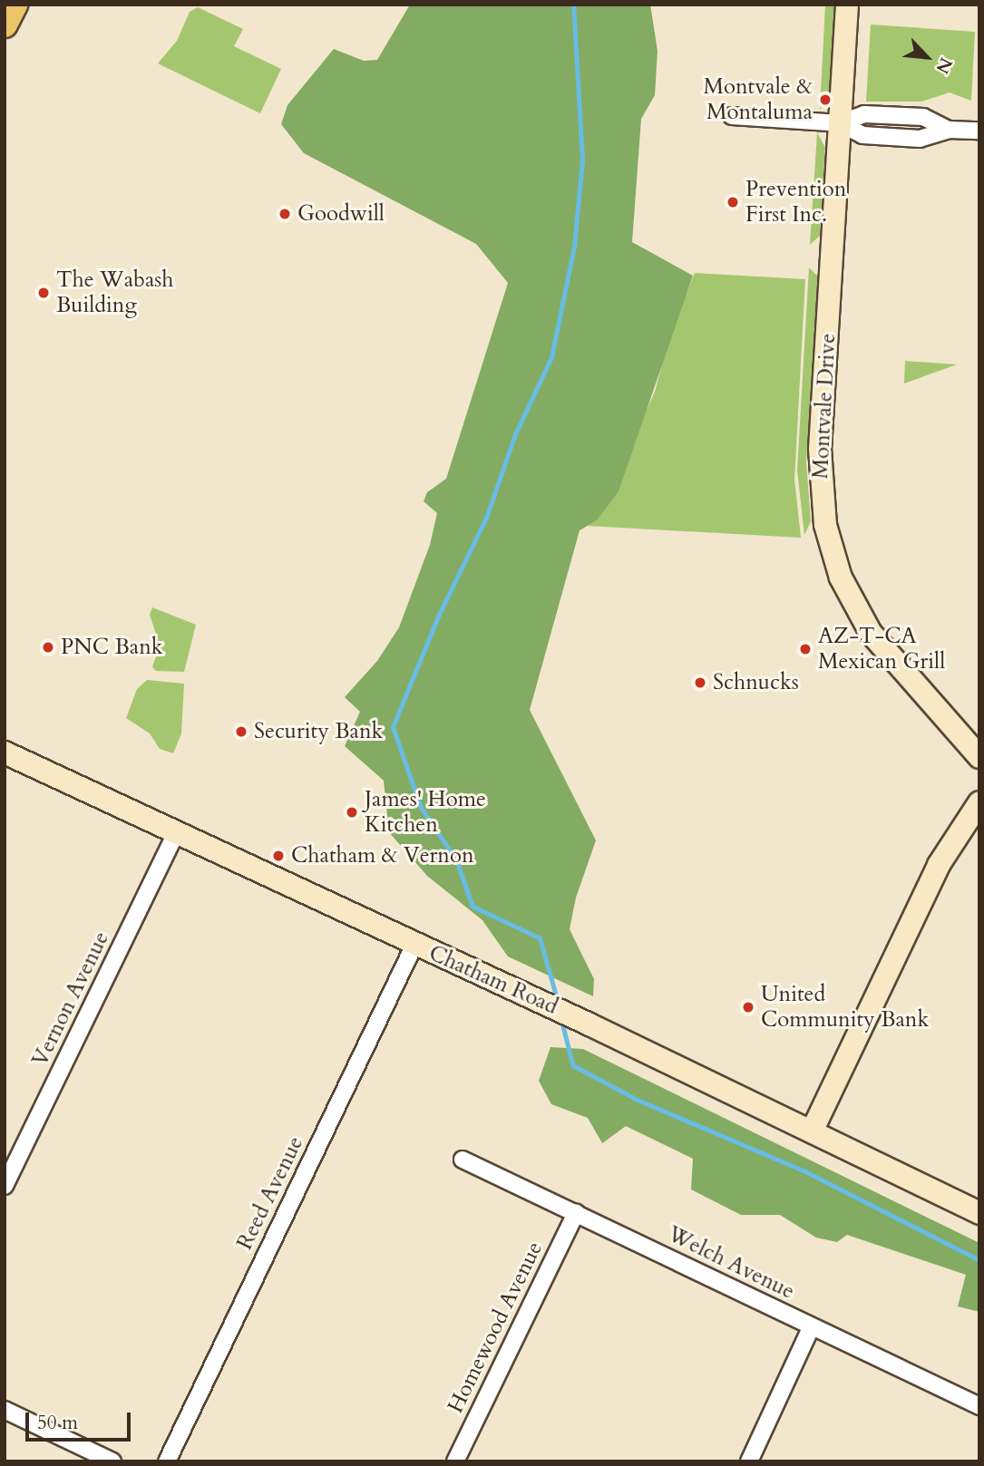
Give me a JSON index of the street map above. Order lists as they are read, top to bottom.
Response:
{
  "streets": {
    "street": [
      "Montvale Drive",
      "Chatham Road",
      "Vernon Avenue",
      "Reed Avenue",
      "Welch Avenue",
      "Homewood Avenue"
    ]
  },
  "crossings": [
    ["Chatham Road", "Vernon Avenue"],
    ["Chatham Road", "Reed Avenue"],
    ["Welch Avenue", "Homewood Avenue"]
  ],
  "places": [
    "Montvale & Montaluma",
    "Prevention First Inc.",
    "Goodwill",
    "The Wabash Building",
    "PNC Bank",
    "AZ-T-CA Mexican Grill",
    "Schnucks",
    "Security Bank",
    "James' Home Kitchen",
    "Chatham & Vernon",
    "United Community Bank"
  ],
  "scale_bar": "50 m",
  "north": "bottom right"
}
